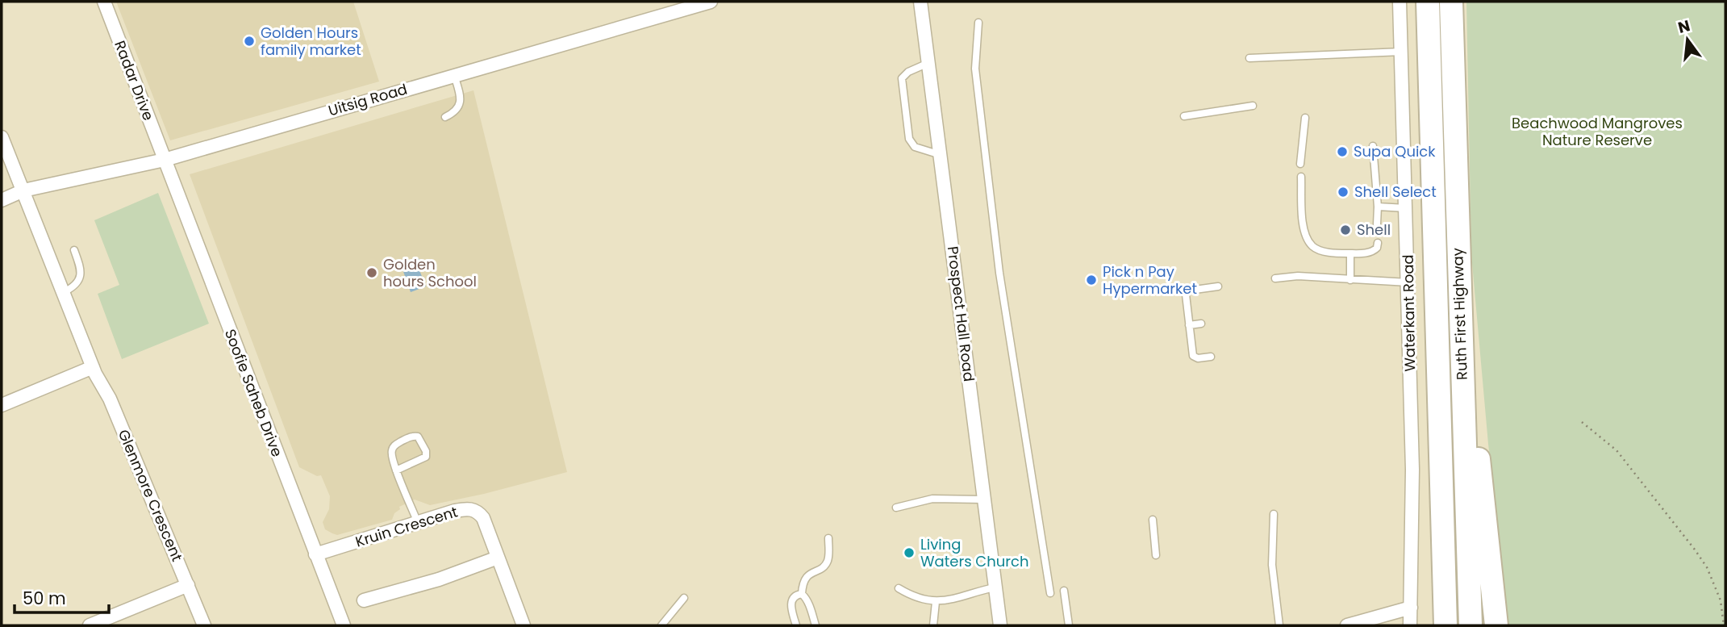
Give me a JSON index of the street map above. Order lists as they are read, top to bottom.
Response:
{
  "streets": {
    "highway": ["Ruth First Highway"],
    "street": [
      "Radar Drive",
      "Uitsig Road",
      "Waterkant Road",
      "Prospect Hall Road",
      "Soofie Saheb Drive",
      "Glenmore Crescent",
      "Kruin Crescent"
    ]
  },
  "crossings": [
    ["Radar Drive", "Uitsig Road"],
    ["Radar Drive", "Soofie Saheb Drive"],
    ["Uitsig Road", "Soofie Saheb Drive"],
    ["Uitsig Road", "Glenmore Crescent"],
    ["Soofie Saheb Drive", "Kruin Crescent"]
  ],
  "parks": ["Beachwood Mangroves Nature Reserve"],
  "places": [
    "Golden Hours family market",
    "Supa Quick",
    "Shell Select",
    "Shell",
    "Golden hours School",
    "Pick n Pay Hypermarket",
    "Living Waters Church"
  ],
  "scale_bar": "50 m",
  "north": "top"
}
